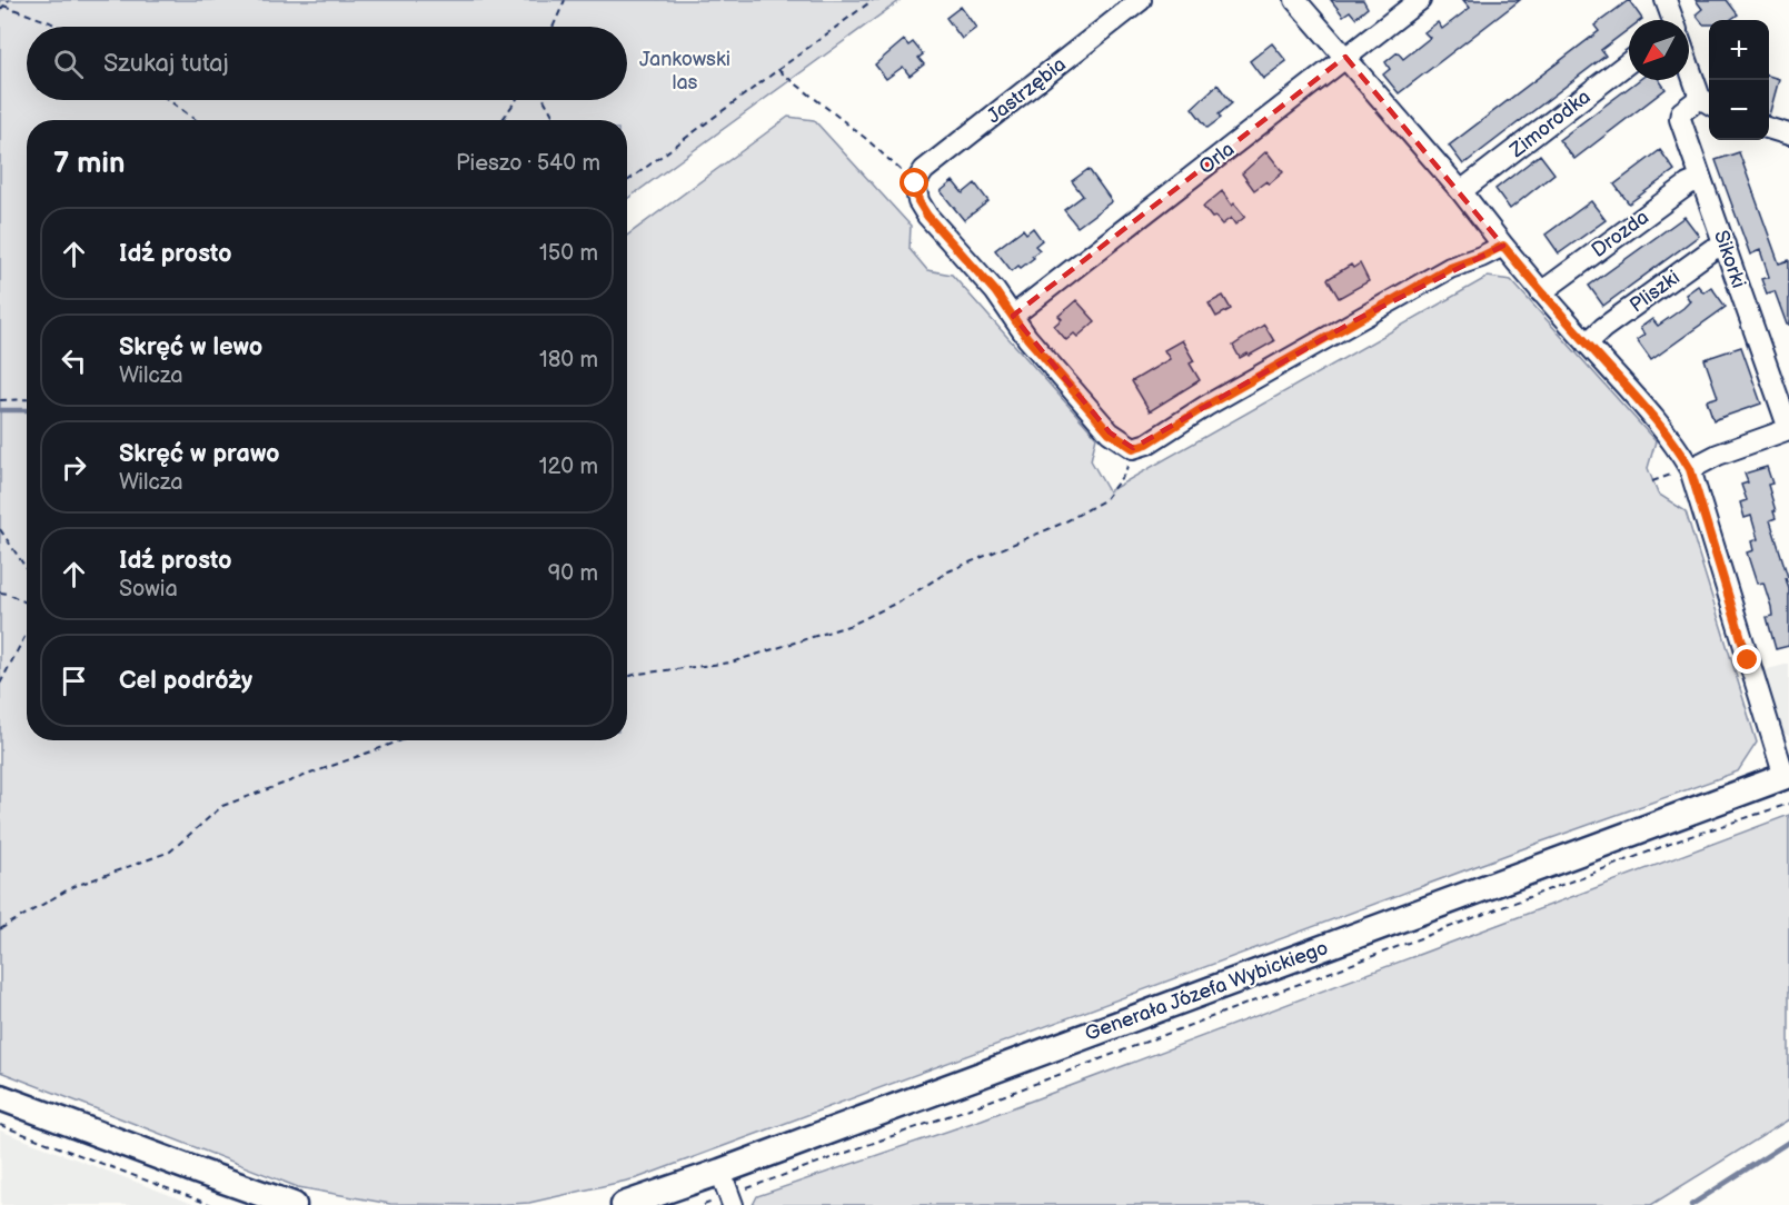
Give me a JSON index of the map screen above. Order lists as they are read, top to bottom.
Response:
{
  "streets": {
    "main road": ["Generała Józefa Wybickiego"],
    "street": [
      "Jastrzębia",
      "Zimorodka",
      "Orla",
      "Drozda",
      "Sikorki",
      "Pliszki"
    ]
  },
  "crossings": [
    ["Drozda", "Sikorki"],
    ["Sikorki", "Pliszki"]
  ],
  "parks": ["Jankowski las"],
  "north": "bottom left",
  "page": {
    "map_buttons": ["+", "−"],
    "search": "Szukaj tutaj",
    "heading": ["7 min", "Pieszo · 540 m"],
    "list": [
      ["Idź prosto", "150 m"],
      ["Skręć w lewo", "Wilcza", "180 m"],
      ["Skręć w prawo", "Wilcza", "120 m"],
      ["Idź prosto", "Sowia", "90 m"],
      "Cel podróży"
    ]
  }
}
